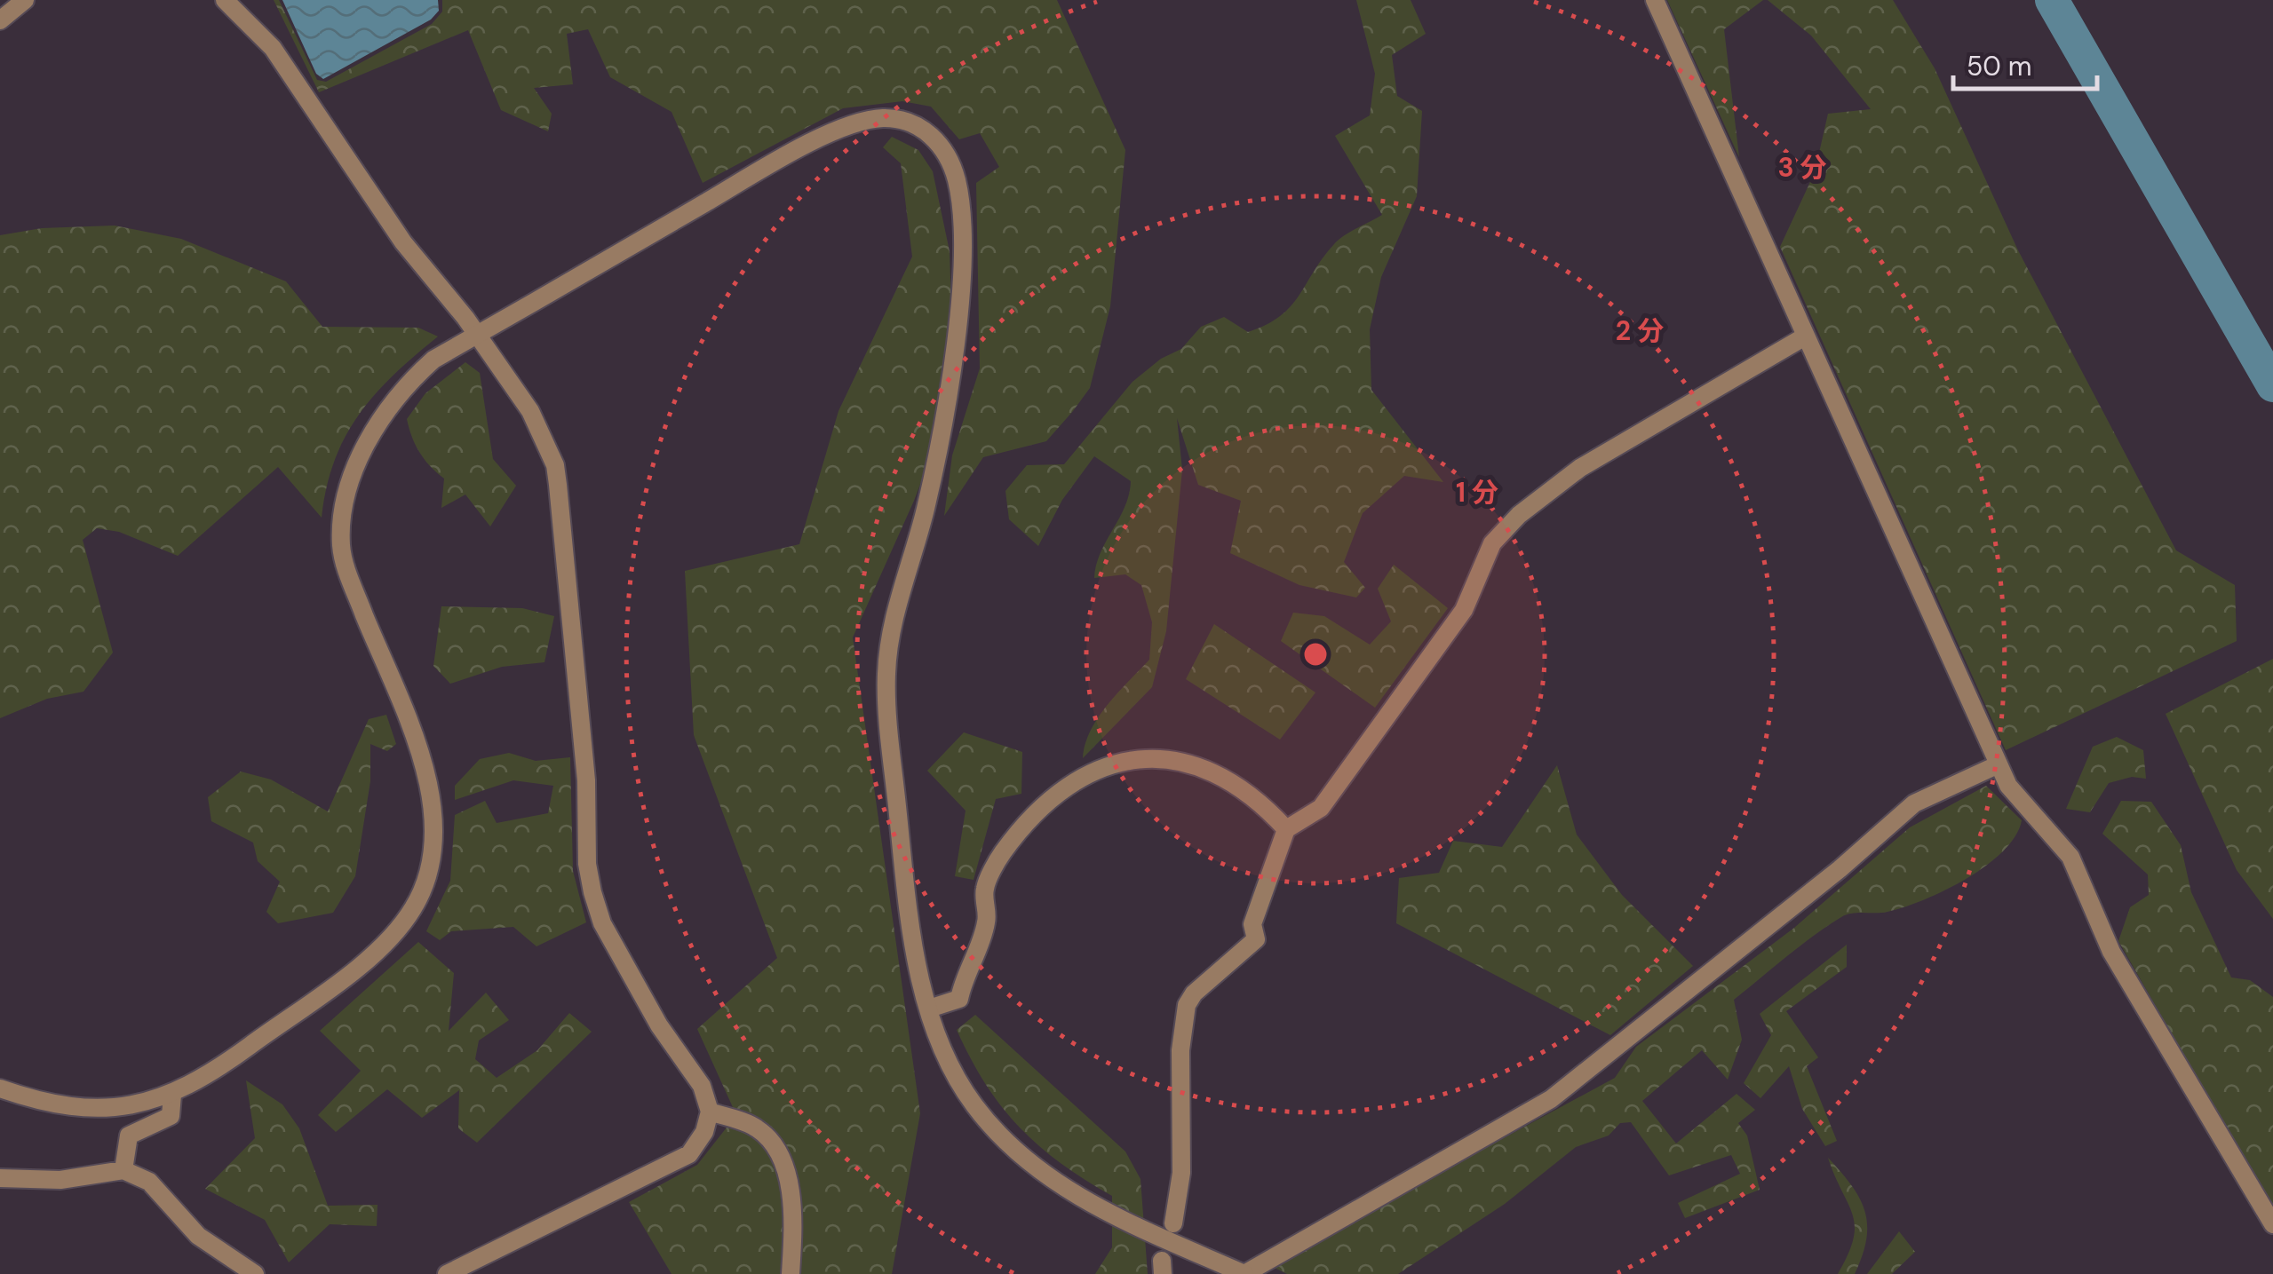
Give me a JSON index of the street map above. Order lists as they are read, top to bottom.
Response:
{
  "scale_bar": "50 m",
  "rings": ["3 分", "2 分", "1 分"]
}
